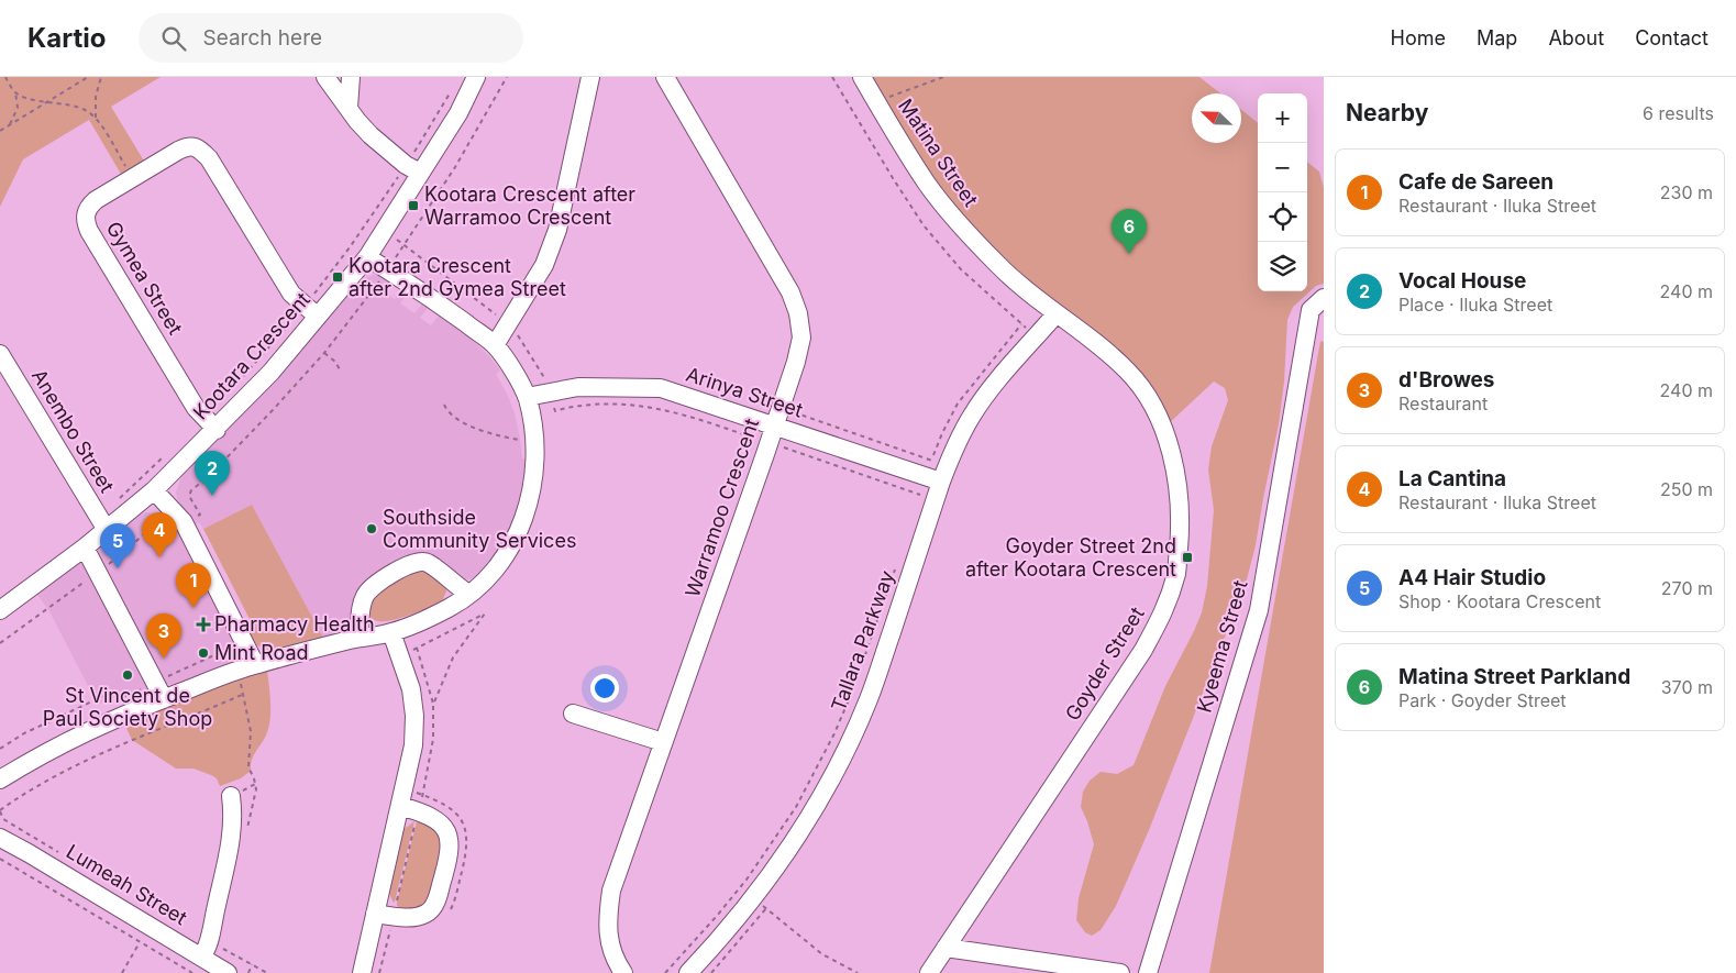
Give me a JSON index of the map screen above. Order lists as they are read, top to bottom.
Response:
{
  "streets": {
    "street": [
      "Matina Street",
      "Gymea Street",
      "Kootara Crescent",
      "Arinya Street",
      "Anembo Street",
      "Warramoo Crescent",
      "Tallara Parkway",
      "Kyeema Street",
      "Goyder Street",
      "Lumeah Street"
    ]
  },
  "crossings": [
    ["Matina Street", "Tallara Parkway"],
    ["Matina Street", "Goyder Street"],
    ["Gymea Street", "Kootara Crescent"],
    ["Kootara Crescent", "Anembo Street"],
    ["Arinya Street", "Warramoo Crescent"],
    ["Arinya Street", "Tallara Parkway"],
    ["Tallara Parkway", "Goyder Street"]
  ],
  "places": {
    "transit": ["Kootara Crescent after Warramoo Crescent", "Kootara Crescent after 2nd Gymea Street", "Goyder Street 2nd after Kootara Crescent"],
    "other": ["Southside Community Services", "Mint Road", "St Vincent de Paul Society Shop"],
    "health": ["Pharmacy Health"]
  },
  "north": "top left",
  "page": {
    "header": "Kartio",
    "search": "Search here",
    "nav": [
      "Home",
      "Map",
      "About",
      "Contact"
    ],
    "heading": ["Nearby", "6 results"],
    "map_buttons": ["+", "−"],
    "list": [
      {
        "mark": "1",
        "name": "Cafe de Sareen",
        "note": "Restaurant · Iluka Street",
        "value": "230 m"
      },
      {
        "mark": "2",
        "name": "Vocal House",
        "note": "Place · Iluka Street",
        "value": "240 m"
      },
      {
        "mark": "3",
        "name": "d'Browes",
        "note": "Restaurant",
        "value": "240 m"
      },
      {
        "mark": "4",
        "name": "La Cantina",
        "note": "Restaurant · Iluka Street",
        "value": "250 m"
      },
      {
        "mark": "5",
        "name": "A4 Hair Studio",
        "note": "Shop · Kootara Crescent",
        "value": "270 m"
      },
      {
        "mark": "6",
        "name": "Matina Street Parkland",
        "note": "Park · Goyder Street",
        "value": "370 m"
      }
    ],
    "pins": [
      "6",
      "2",
      "4",
      "5",
      "1",
      "3"
    ]
  }
}
